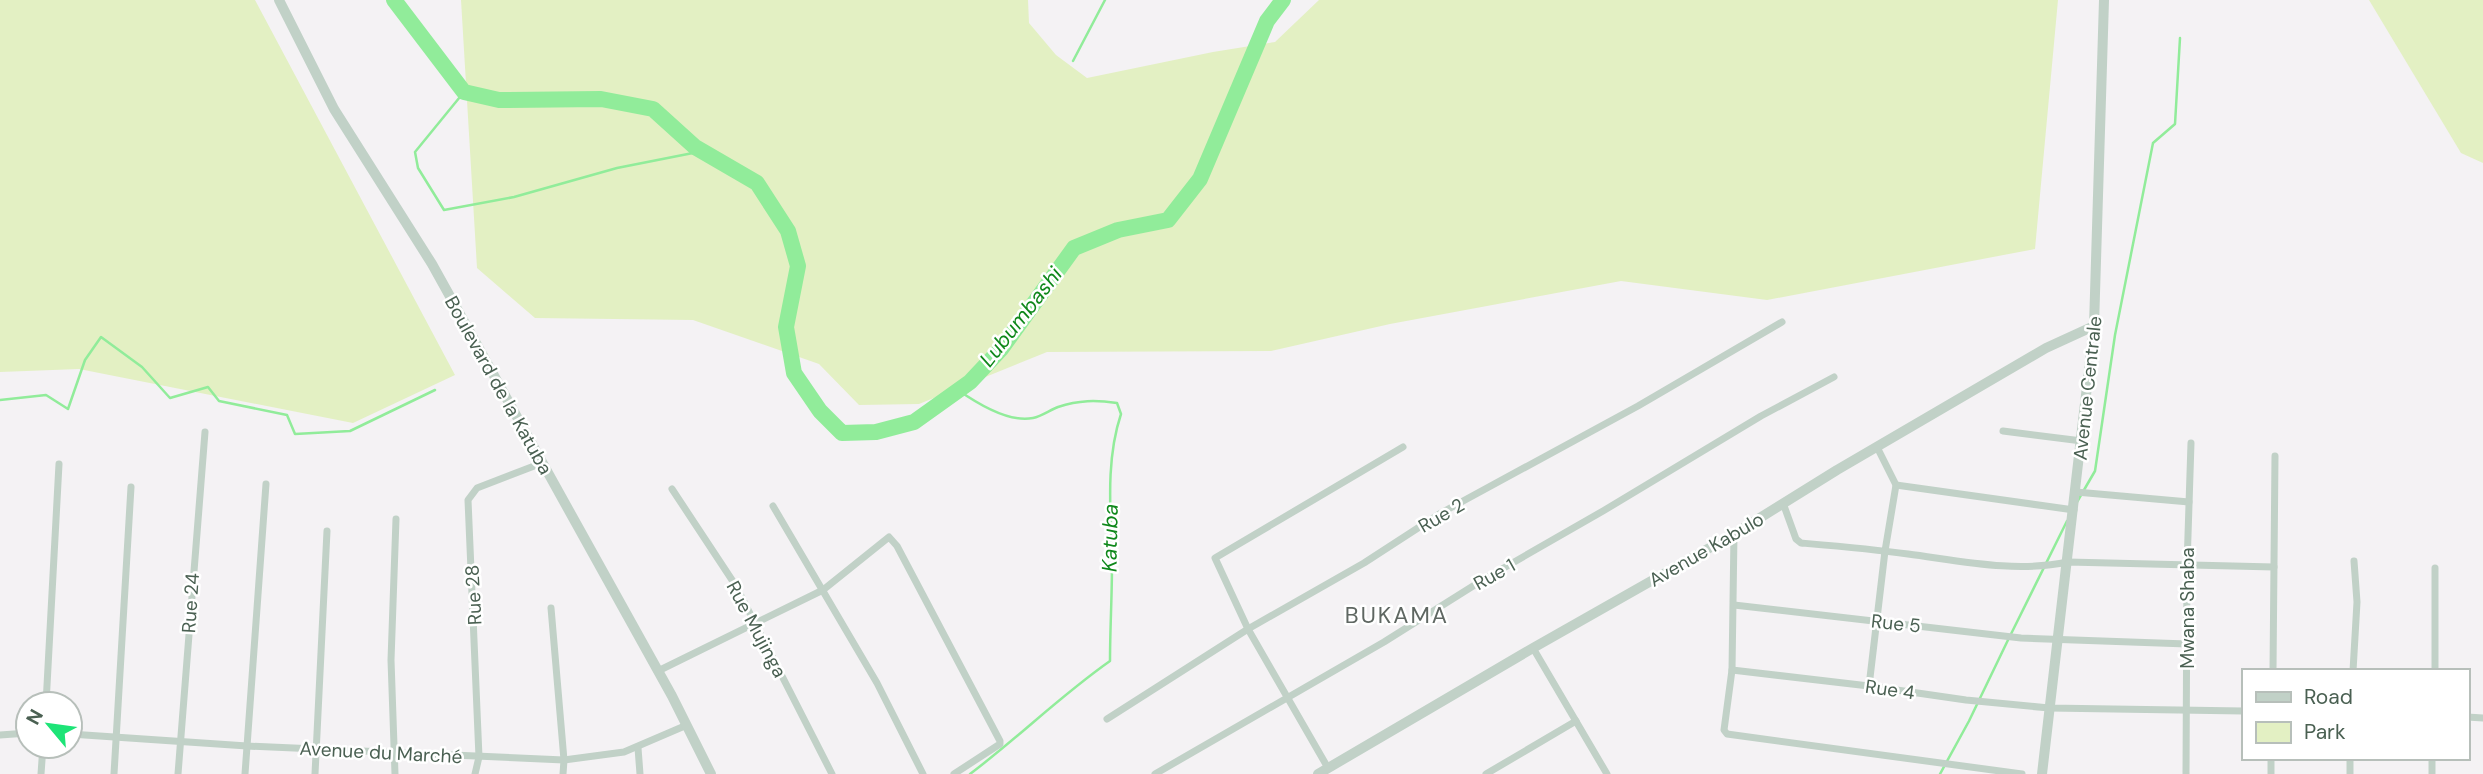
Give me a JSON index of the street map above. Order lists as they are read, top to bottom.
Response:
{
  "streets": {
    "street": [
      "Boulevard de la Katuba",
      "Avenue Centrale",
      "Rue 2",
      "Avenue Kabulo",
      "Rue 1",
      "Rue 28",
      "Rue 24",
      "Mwana Shaba",
      "Rue 5",
      "Rue Mujinga",
      "Rue 4",
      "Avenue du Marché"
    ]
  },
  "crossings": [
    ["Boulevard de la Katuba", "Rue 28"],
    ["Boulevard de la Katuba", "Avenue du Marché"],
    ["Avenue Centrale", "Avenue Kabulo"],
    ["Avenue Centrale", "Rue 5"],
    ["Avenue Centrale", "Rue 4"],
    ["Rue 28", "Avenue du Marché"],
    ["Rue 24", "Avenue du Marché"],
    ["Mwana Shaba", "Rue 5"],
    ["Mwana Shaba", "Rue 4"]
  ],
  "districts": ["BUKAMA"],
  "water": ["Lubumbashi", "Katuba"],
  "legend": ["Road", "Park"],
  "north": "top left"
}
